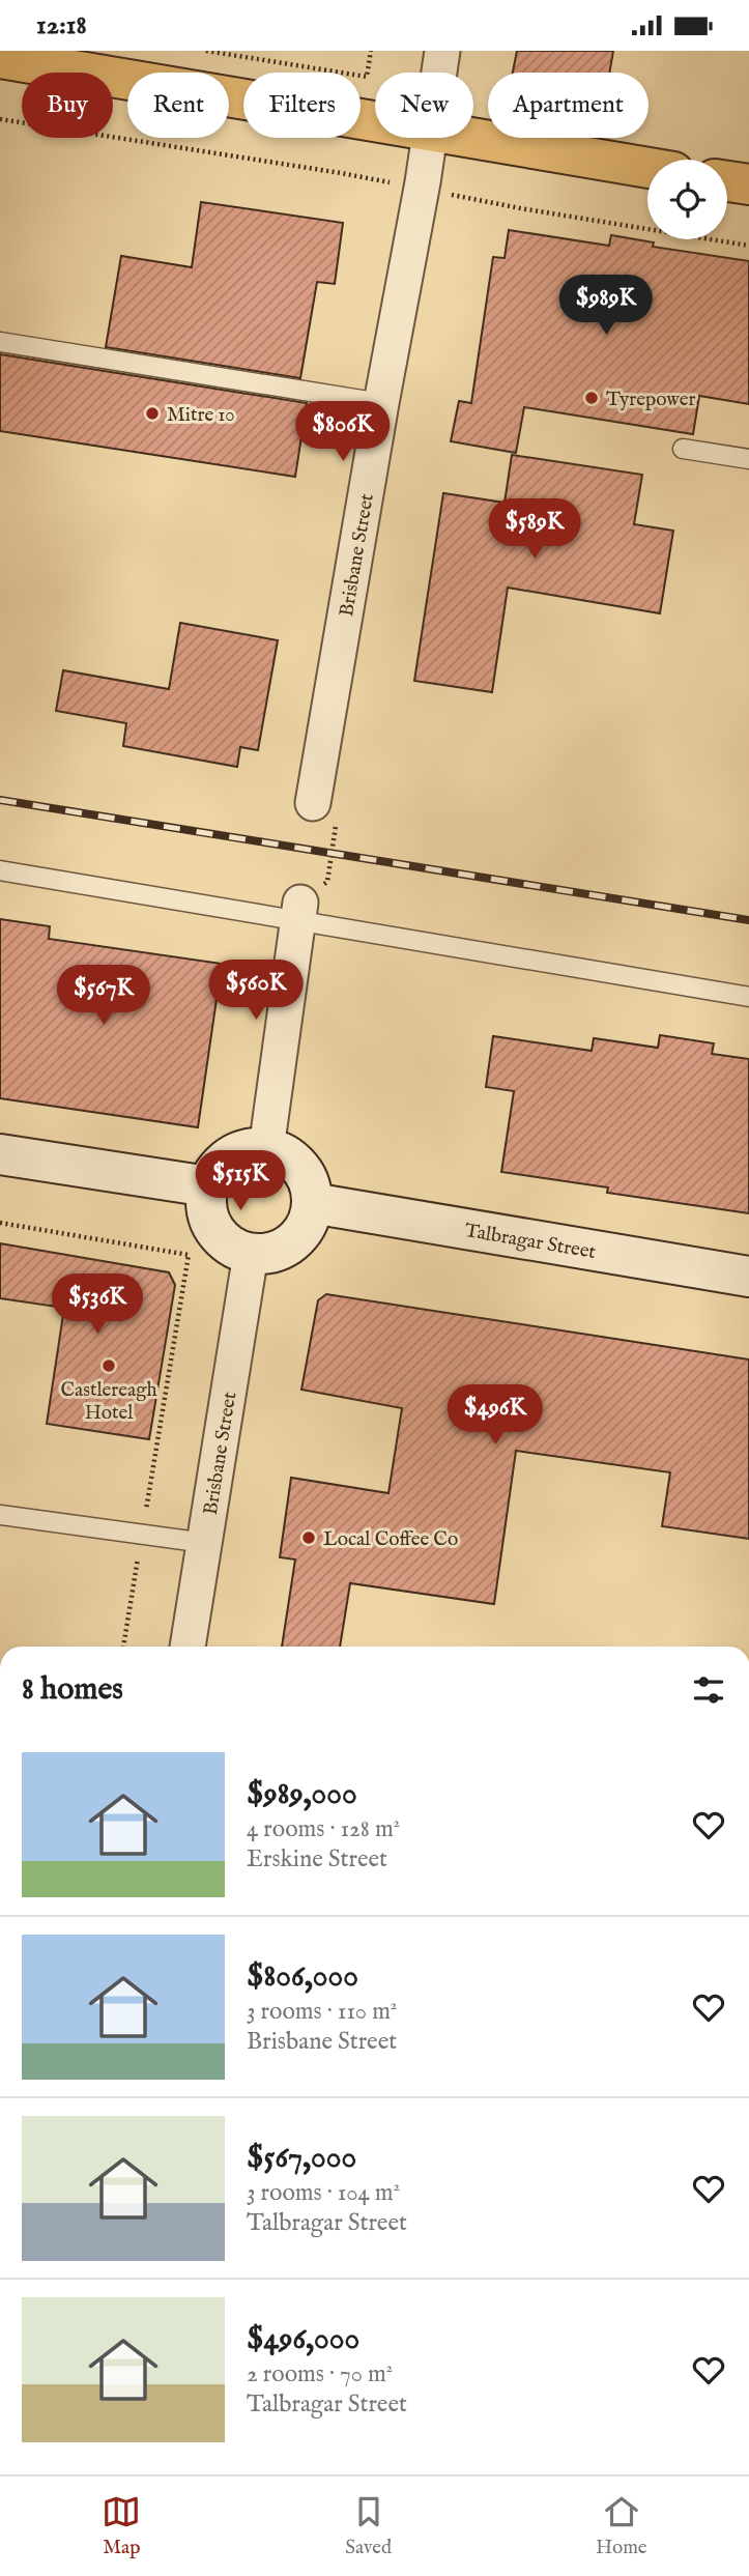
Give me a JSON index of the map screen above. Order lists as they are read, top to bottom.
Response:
{
  "streets": {
    "street": ["Brisbane Street", "Talbragar Street"]
  },
  "crossings": [
    ["Brisbane Street", "Talbragar Street"]
  ],
  "places": [
    "Tyrepower",
    "Mitre 10",
    "Castlereagh Hotel",
    "Local Coffee Co"
  ],
  "page": {
    "status": "12:18",
    "chip": [
      "Buy",
      "Rent",
      "Filters",
      "New",
      "Apartment"
    ],
    "price": [
      "$989K",
      "$806K",
      "$589K",
      "$560K",
      "$567K",
      "$515K",
      "$536K",
      "$496K"
    ],
    "heading": "8 homes",
    "list": [
      {
        "name": "$989,000",
        "note": "4 rooms · 128 m² · Erskine Street"
      },
      {
        "name": "$806,000",
        "note": "3 rooms · 110 m² · Brisbane Street"
      },
      {
        "name": "$567,000",
        "note": "3 rooms · 104 m² · Talbragar Street"
      },
      {
        "name": "$496,000",
        "note": "2 rooms · 70 m² · Talbragar Street"
      }
    ],
    "tabs": ["Map", "Saved", "Home"]
  }
}
